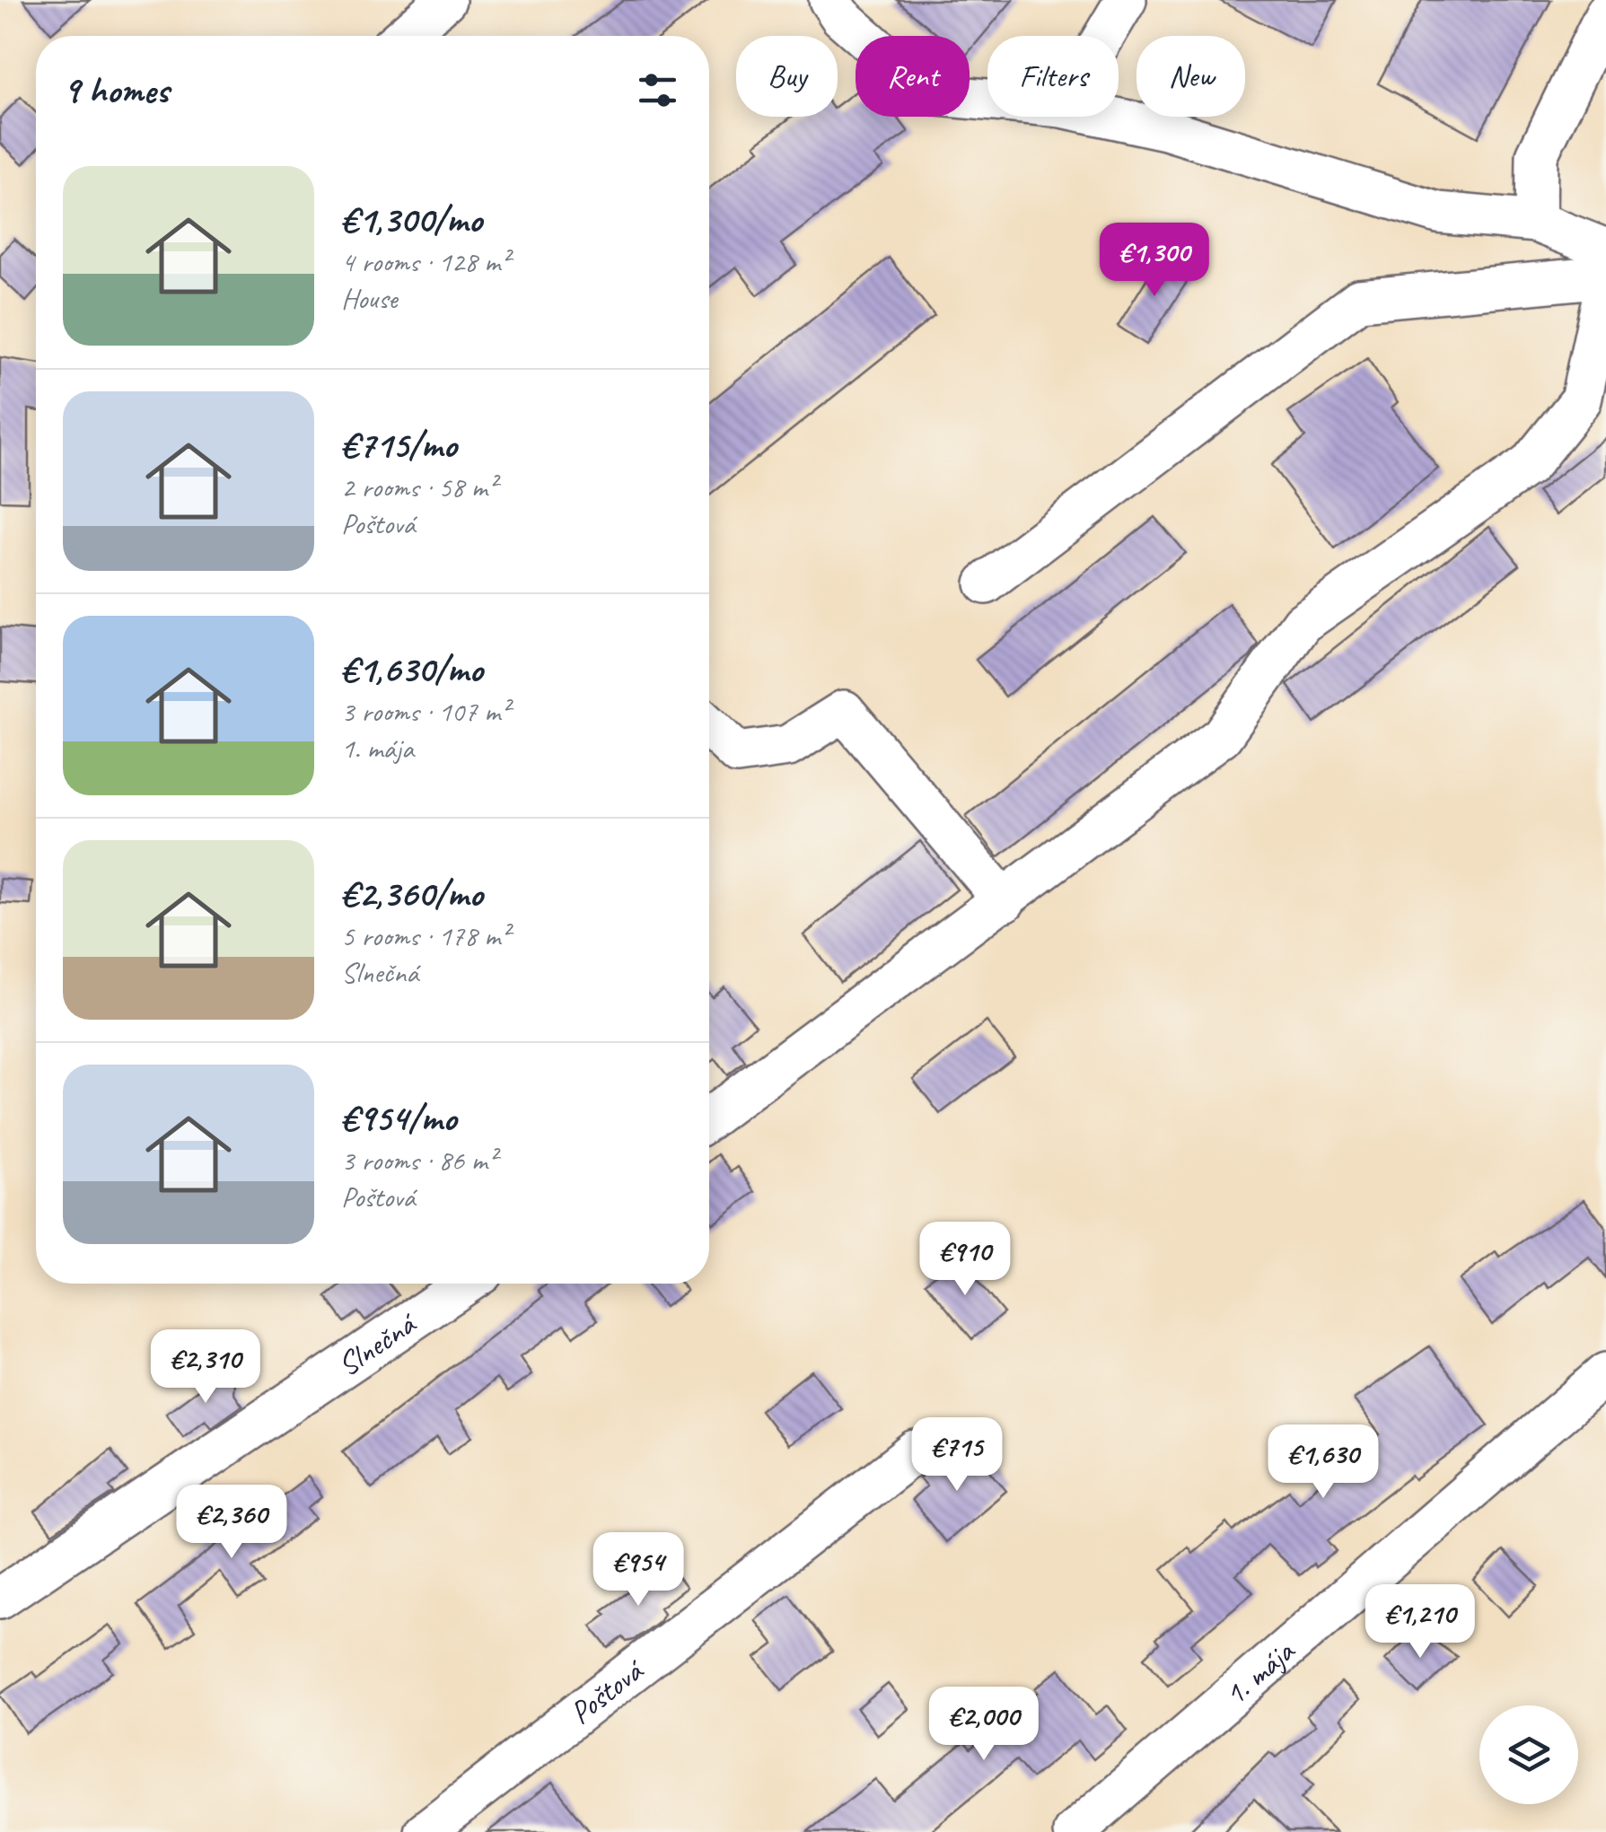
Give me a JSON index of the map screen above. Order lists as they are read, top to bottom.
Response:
{
  "streets": {
    "street": ["Slnečná", "1. mája", "Poštová"]
  },
  "page": {
    "chip": [
      "Buy",
      "Rent",
      "Filters",
      "New"
    ],
    "heading": "9 homes",
    "list": [
      {
        "name": "€1,300/mo",
        "note": "4 rooms · 128 m² · House"
      },
      {
        "name": "€715/mo",
        "note": "2 rooms · 58 m² · Poštová"
      },
      {
        "name": "€1,630/mo",
        "note": "3 rooms · 107 m² · 1. mája"
      },
      {
        "name": "€2,360/mo",
        "note": "5 rooms · 178 m² · Slnečná"
      },
      {
        "name": "€954/mo",
        "note": "3 rooms · 86 m² · Poštová"
      }
    ],
    "price": [
      "€1,300",
      "€910",
      "€2,310",
      "€715",
      "€1,630",
      "€2,360",
      "€954",
      "€1,210",
      "€2,000"
    ]
  }
}
